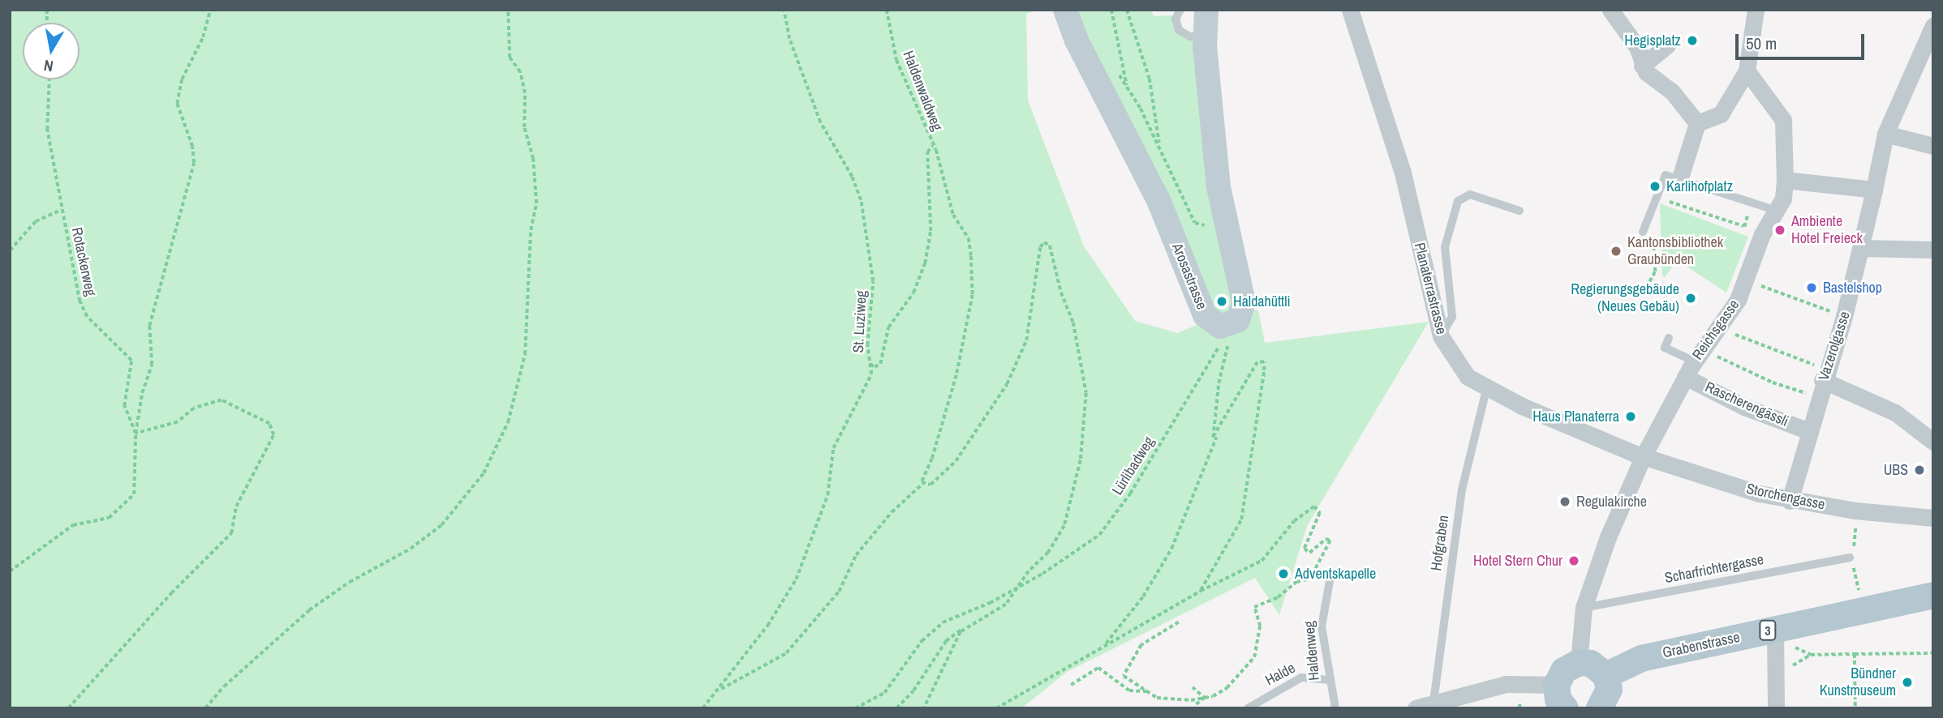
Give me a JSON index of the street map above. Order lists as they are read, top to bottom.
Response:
{
  "streets": {
    "main road": ["Arosastrasse", "3", "Grabenstrasse"],
    "street": [
      "Planaterrastrasse",
      "Reichsgasse",
      "Vazerolgasse",
      "Rascherengässli",
      "Storchengasse"
    ],
    "lane": [
      "Hofgraben",
      "Scharfrichtergasse",
      "Haldenweg",
      "Halde"
    ],
    "path": [
      "Haldenwaldweg",
      "Rotackerweg",
      "St. Luziweg",
      "Lürlibadweg"
    ]
  },
  "crossings": [
    ["Arosastrasse", "Lürlibadweg"],
    ["Planaterrastrasse", "Reichsgasse"],
    ["Planaterrastrasse", "Storchengasse"],
    ["Planaterrastrasse", "Hofgraben"],
    ["Reichsgasse", "Rascherengässli"],
    ["Reichsgasse", "Storchengasse"],
    ["Reichsgasse", "Scharfrichtergasse"],
    ["Vazerolgasse", "Rascherengässli"],
    ["Vazerolgasse", "Storchengasse"],
    ["Haldenweg", "Halde"]
  ],
  "places": [
    "Hegisplatz",
    "Karlihofplatz",
    "Ambiente Hotel Freieck",
    "Kantonsbibliothek Graubünden",
    "Bastelshop",
    "Regierungsgebäude (Neues Gebäu)",
    "Haldahüttli",
    "Haus Planaterra",
    "UBS",
    "Regulakirche",
    "Hotel Stern Chur",
    "Adventskapelle",
    "Bündner Kunstmuseum"
  ],
  "scale_bar": "50 m",
  "north": "bottom"
}
